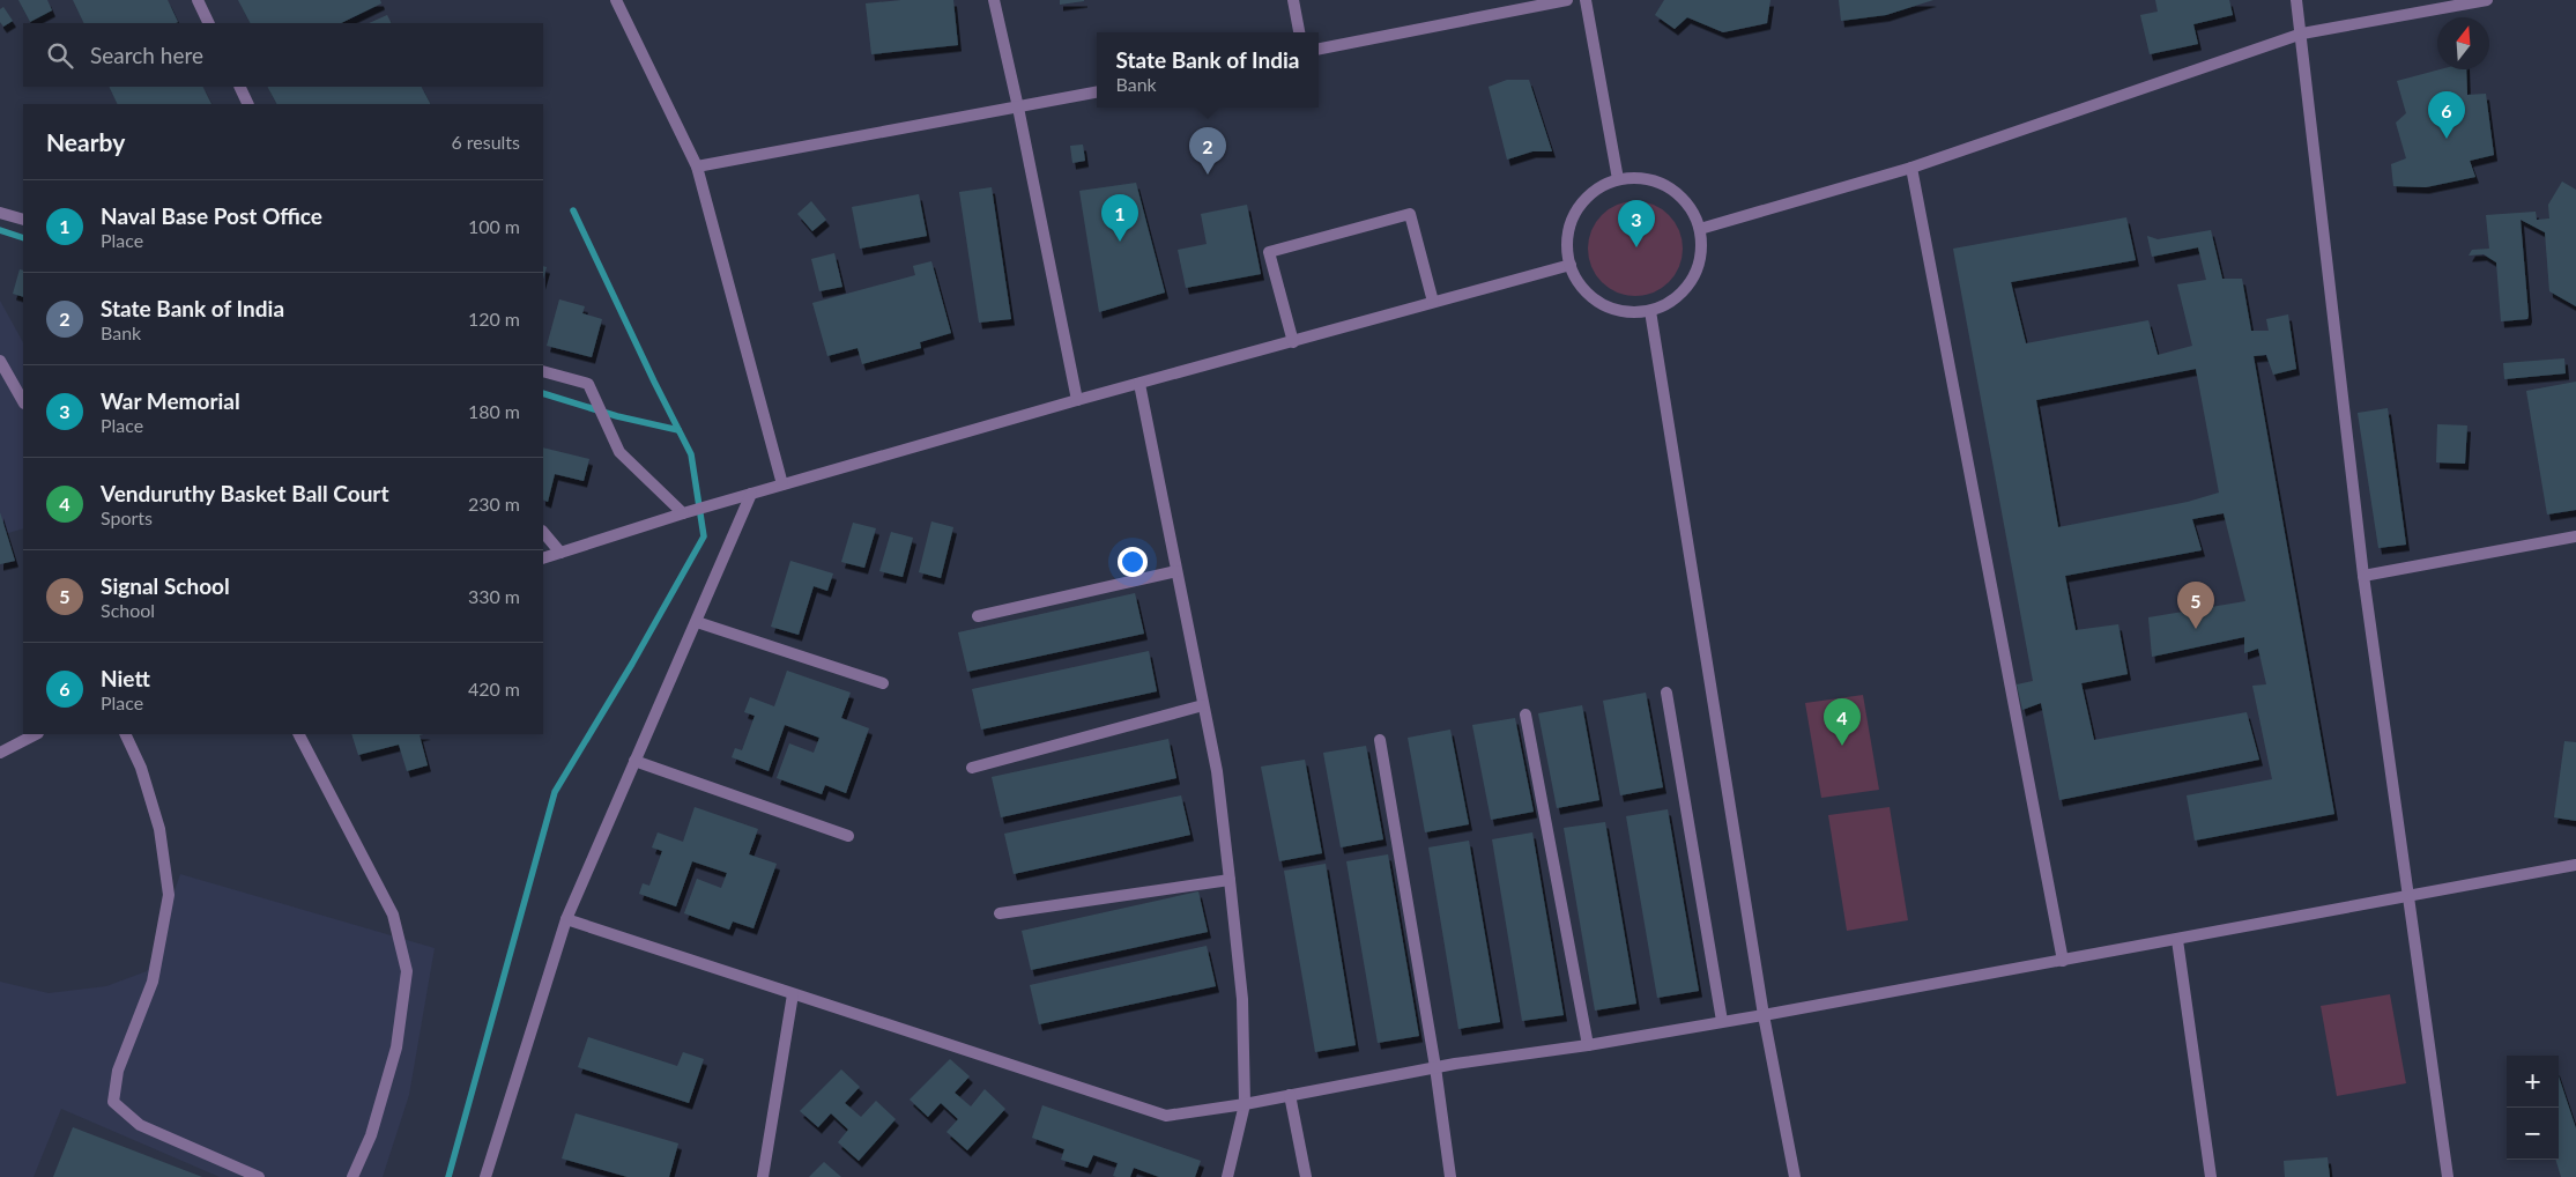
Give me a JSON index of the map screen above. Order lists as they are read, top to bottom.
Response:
{
  "north": "top",
  "page": {
    "search": "Search here",
    "popup": ["State Bank of India", "Bank"],
    "pins": [
      "6",
      "2",
      "1",
      "3",
      "5",
      "4"
    ],
    "heading": ["Nearby", "6 results"],
    "list": [
      {
        "mark": "1",
        "name": "Naval Base Post Office",
        "note": "Place",
        "value": "100 m"
      },
      {
        "mark": "2",
        "name": "State Bank of India",
        "note": "Bank",
        "value": "120 m"
      },
      {
        "mark": "3",
        "name": "War Memorial",
        "note": "Place",
        "value": "180 m"
      },
      {
        "mark": "4",
        "name": "Venduruthy Basket Ball Court",
        "note": "Sports",
        "value": "230 m"
      },
      {
        "mark": "5",
        "name": "Signal School",
        "note": "School",
        "value": "330 m"
      },
      {
        "mark": "6",
        "name": "Niett",
        "note": "Place",
        "value": "420 m"
      }
    ],
    "map_buttons": ["+", "−"]
  }
}
